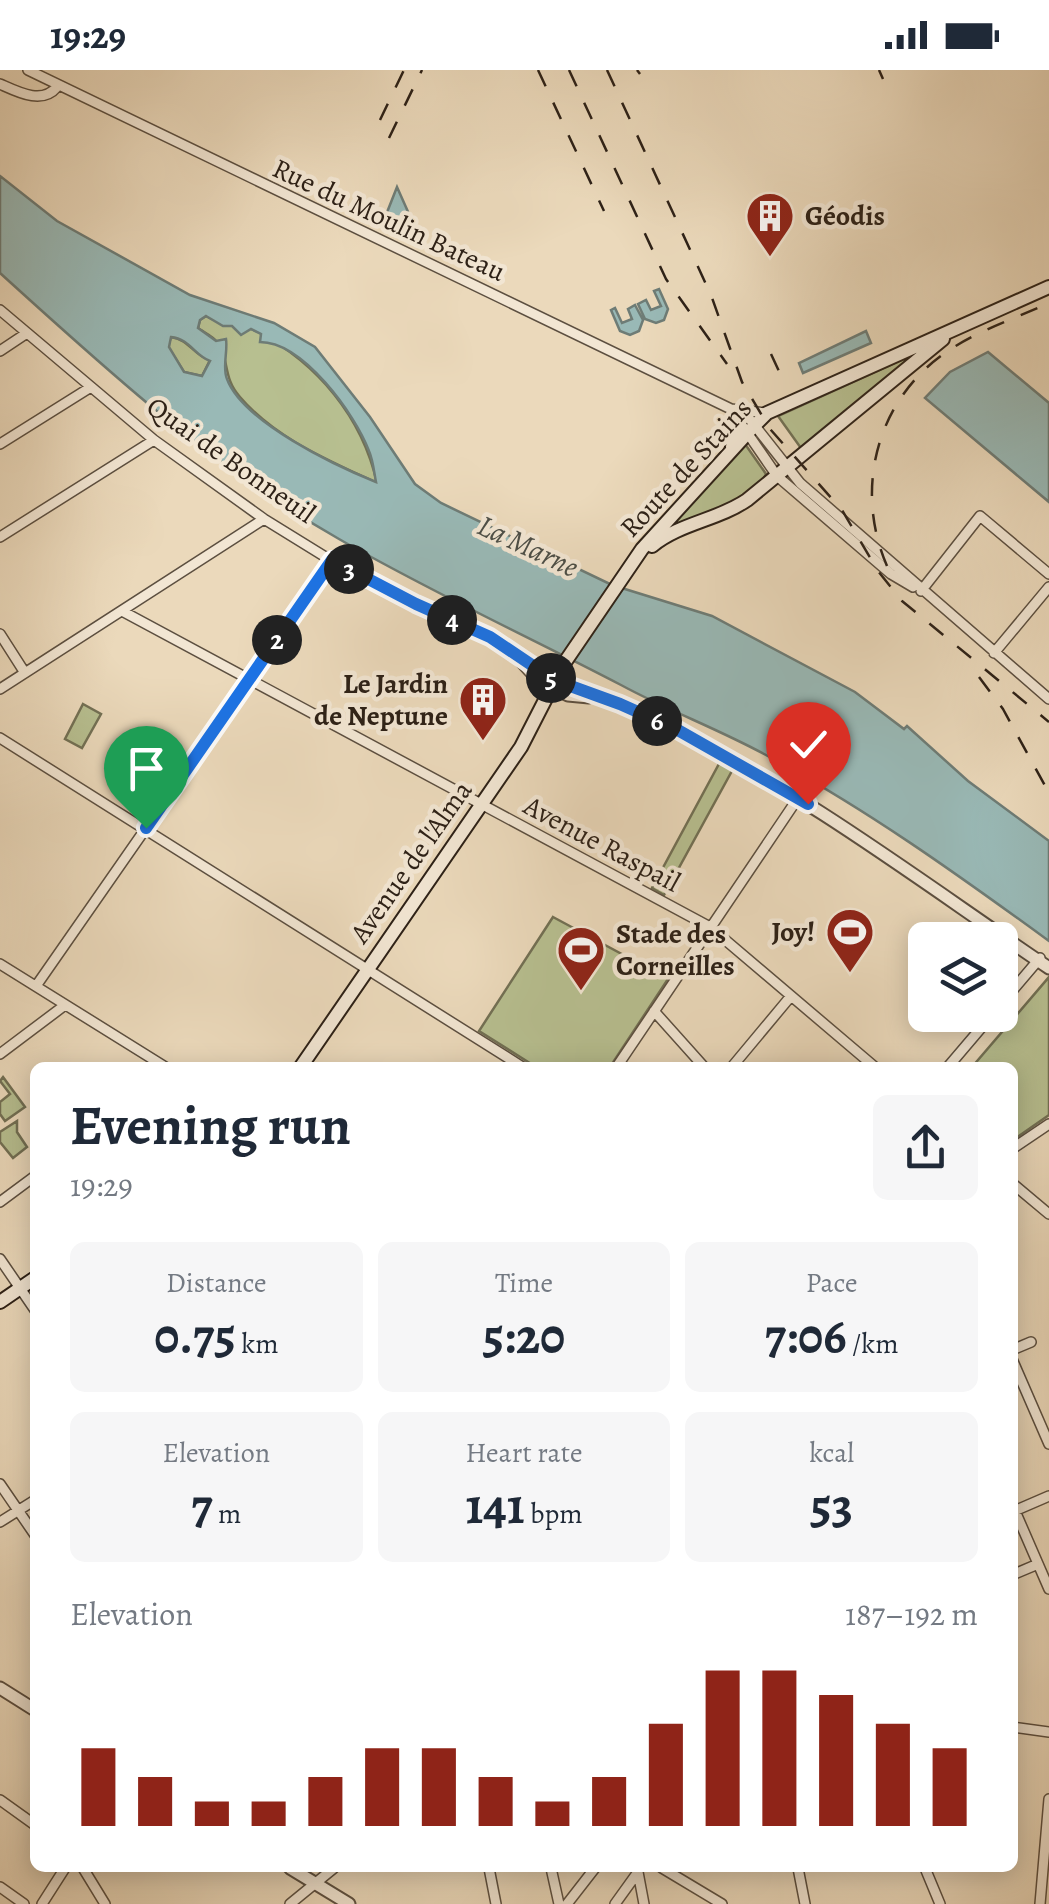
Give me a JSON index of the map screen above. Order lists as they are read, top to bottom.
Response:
{
  "streets": {
    "main road": ["Route de Stains", "Avenue de l'Alma"],
    "street": ["Rue du Moulin Bateau", "Quai de Bonneuil", "Avenue Raspail"]
  },
  "crossings": [
    ["Quai de Bonneuil", "Avenue de l'Alma"],
    ["Route de Stains", "Avenue de l'Alma"],
    ["Avenue Raspail", "Avenue de l'Alma"]
  ],
  "water": ["La Marne"],
  "places": {
    "building": ["Géodis", "Le Jardin de Neptune"],
    "sports": ["Joy!", "Stade des Corneilles"]
  },
  "page": {
    "status": "19:29",
    "pins": [
      "3",
      "4",
      "2",
      "5",
      "6"
    ],
    "heading": ["Evening run", "19:29"],
    "stats": [
      ["Distance", "0.75 km"],
      ["Time", "5:20"],
      ["Pace", "7:06 /km"],
      ["Elevation", "7 m"],
      ["Heart rate", "141 bpm"],
      ["kcal", "53"]
    ],
    "chart": ["Elevation", "187–192 m"]
  }
}
